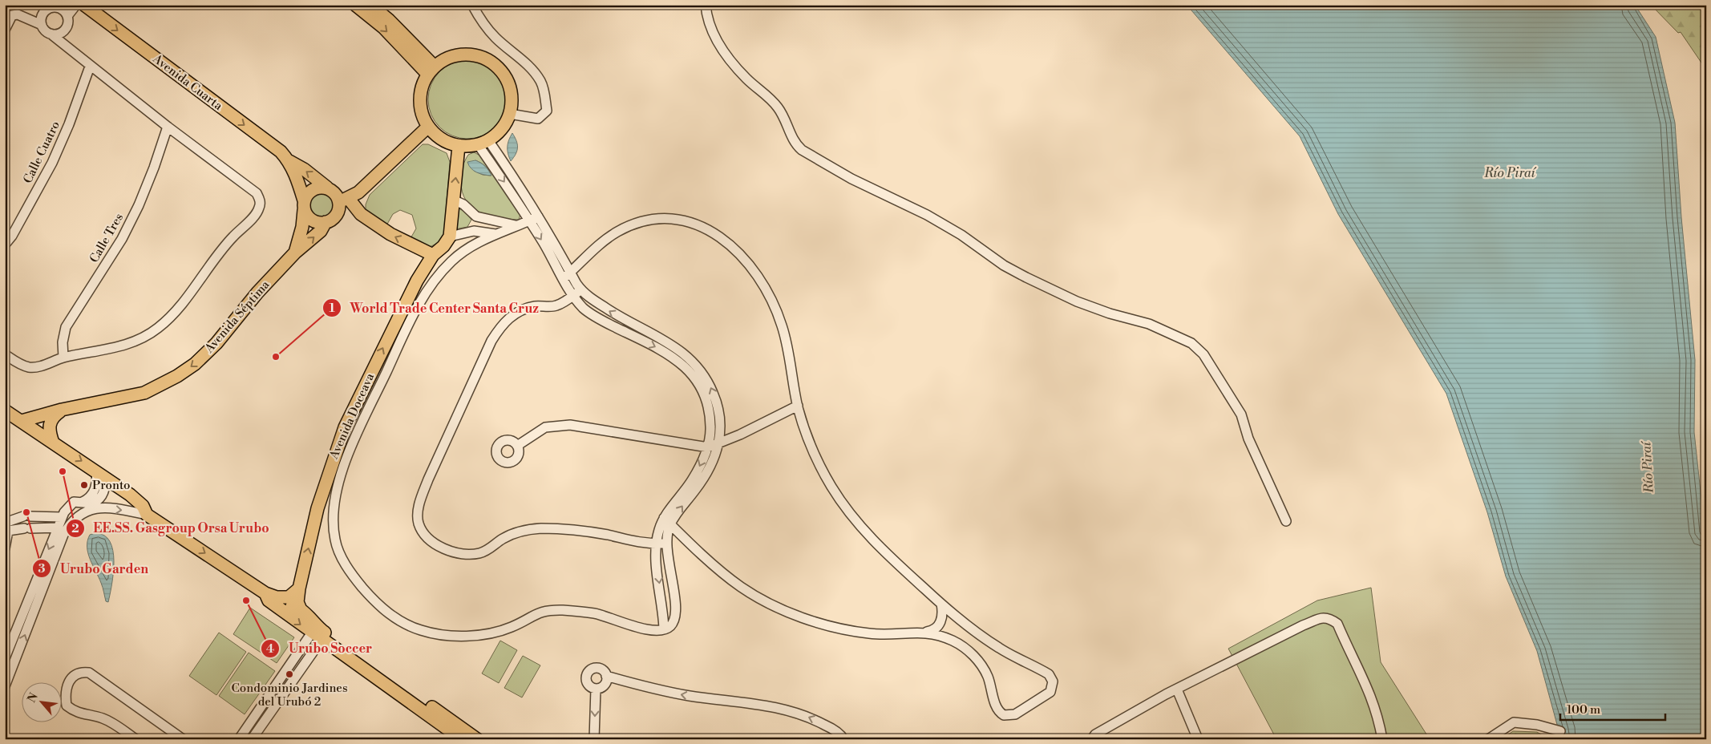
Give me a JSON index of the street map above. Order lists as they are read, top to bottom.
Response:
{
  "streets": {
    "main road": ["Avenida Cuarta", "Avenida Séptima", "Avenida Doceava"],
    "street": ["Calle Cuatro", "Calle Tres"]
  },
  "crossings": [
    ["Avenida Cuarta", "Avenida Séptima"]
  ],
  "one_way": ["Avenida Doceava"],
  "water": ["Río Piraí"],
  "places": [
    "World Trade Center Santa Cruz",
    "EE.SS. Gasgroup Orsa Urubo",
    "Pronto",
    "Urubo Garden",
    "Urubo Soccer",
    "Condominio Jardines del Urubó 2"
  ],
  "scale_bar": "100 m",
  "north": "top left"
}
